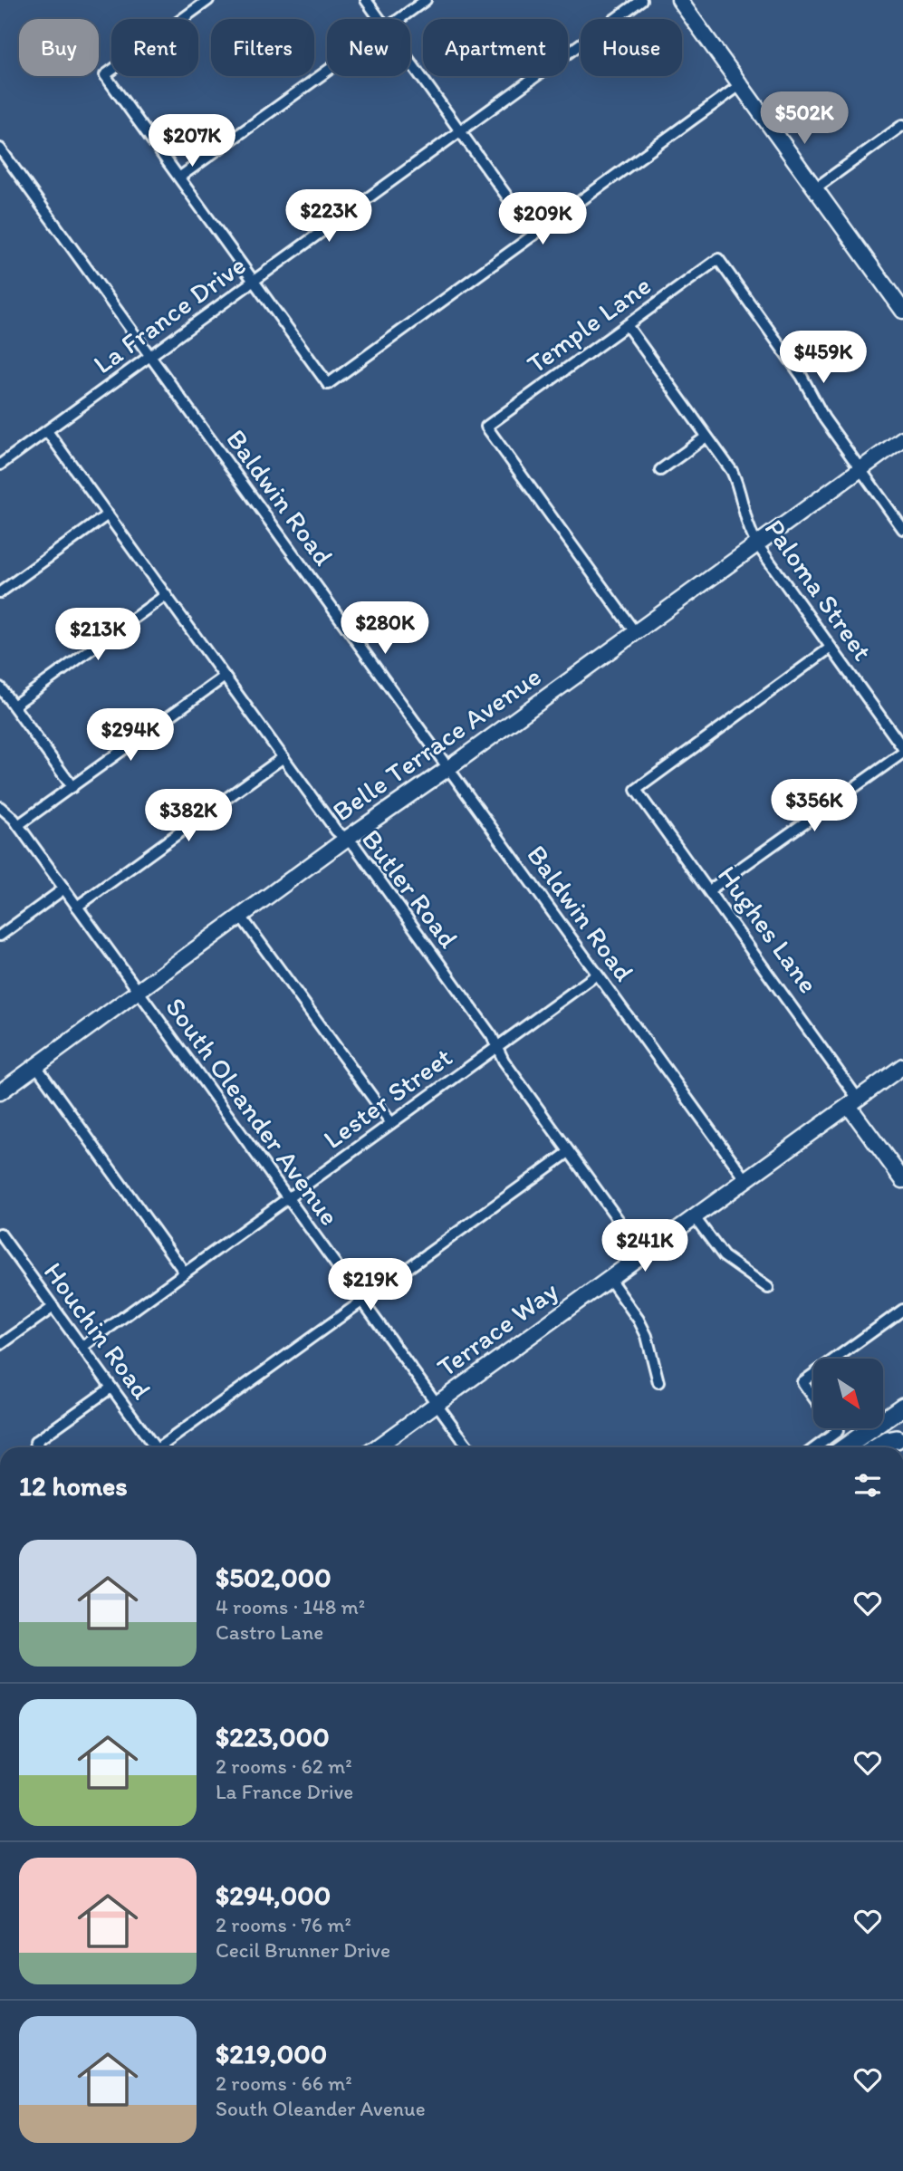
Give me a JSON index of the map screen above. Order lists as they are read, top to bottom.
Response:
{
  "streets": {
    "street": [
      "La France Drive",
      "Temple Lane",
      "Baldwin Road",
      "Paloma Street",
      "Belle Terrace Avenue",
      "Butler Road",
      "Hughes Lane",
      "Lester Street",
      "South Oleander Avenue",
      "Terrace Way",
      "Houchin Road"
    ]
  },
  "crossings": [
    ["La France Drive", "Baldwin Road"],
    ["La France Drive", "Butler Road"],
    ["Temple Lane", "Paloma Street"],
    ["Temple Lane", "Belle Terrace Avenue"],
    ["Baldwin Road", "Belle Terrace Avenue"],
    ["Baldwin Road", "Lester Street"],
    ["Baldwin Road", "Terrace Way"],
    ["Paloma Street", "Belle Terrace Avenue"],
    ["Paloma Street", "Hughes Lane"],
    ["Belle Terrace Avenue", "Butler Road"],
    ["Belle Terrace Avenue", "South Oleander Avenue"],
    ["Butler Road", "Lester Street"],
    ["Butler Road", "Terrace Way"],
    ["Hughes Lane", "Terrace Way"],
    ["Lester Street", "South Oleander Avenue"],
    ["Lester Street", "Houchin Road"],
    ["South Oleander Avenue", "Terrace Way"]
  ],
  "north": "bottom right",
  "page": {
    "chip": [
      "Buy",
      "Rent",
      "Filters",
      "New",
      "Apartment",
      "House"
    ],
    "price": [
      "$502K",
      "$207K",
      "$223K",
      "$209K",
      "$459K",
      "$280K",
      "$213K",
      "$294K",
      "$356K",
      "$382K",
      "$241K",
      "$219K"
    ],
    "heading": "12 homes",
    "list": [
      {
        "name": "$502,000",
        "note": "4 rooms · 148 m² · Castro Lane"
      },
      {
        "name": "$223,000",
        "note": "2 rooms · 62 m² · La France Drive"
      },
      {
        "name": "$294,000",
        "note": "2 rooms · 76 m² · Cecil Brunner Drive"
      },
      {
        "name": "$219,000",
        "note": "2 rooms · 66 m² · South Oleander Avenue"
      }
    ]
  }
}
